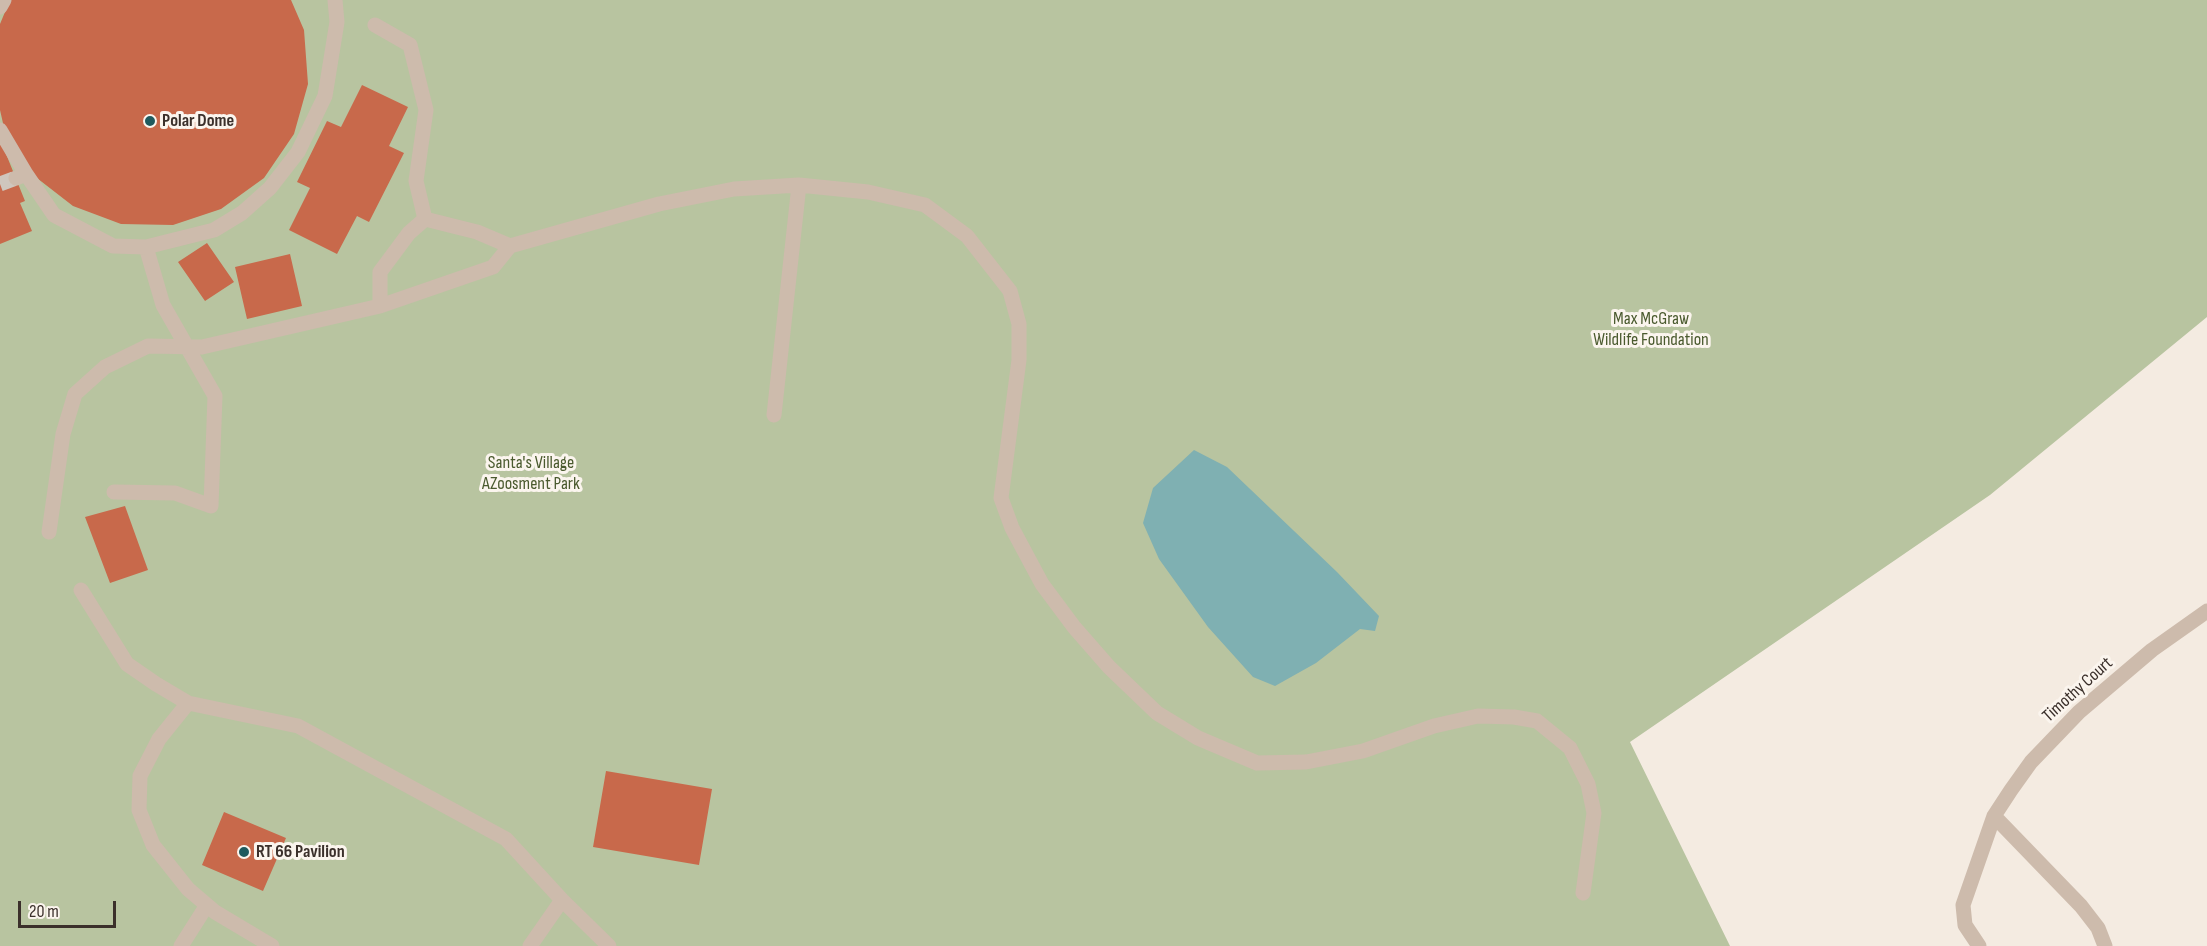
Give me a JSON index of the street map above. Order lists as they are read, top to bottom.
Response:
{
  "streets": {
    "street": ["Timothy Court"]
  },
  "parks": ["Max McGraw Wildlife Foundation", "Santa's Village AZoosment Park"],
  "places": ["Polar Dome", "RT 66 Pavilion"],
  "scale_bar": "20 m"
}
